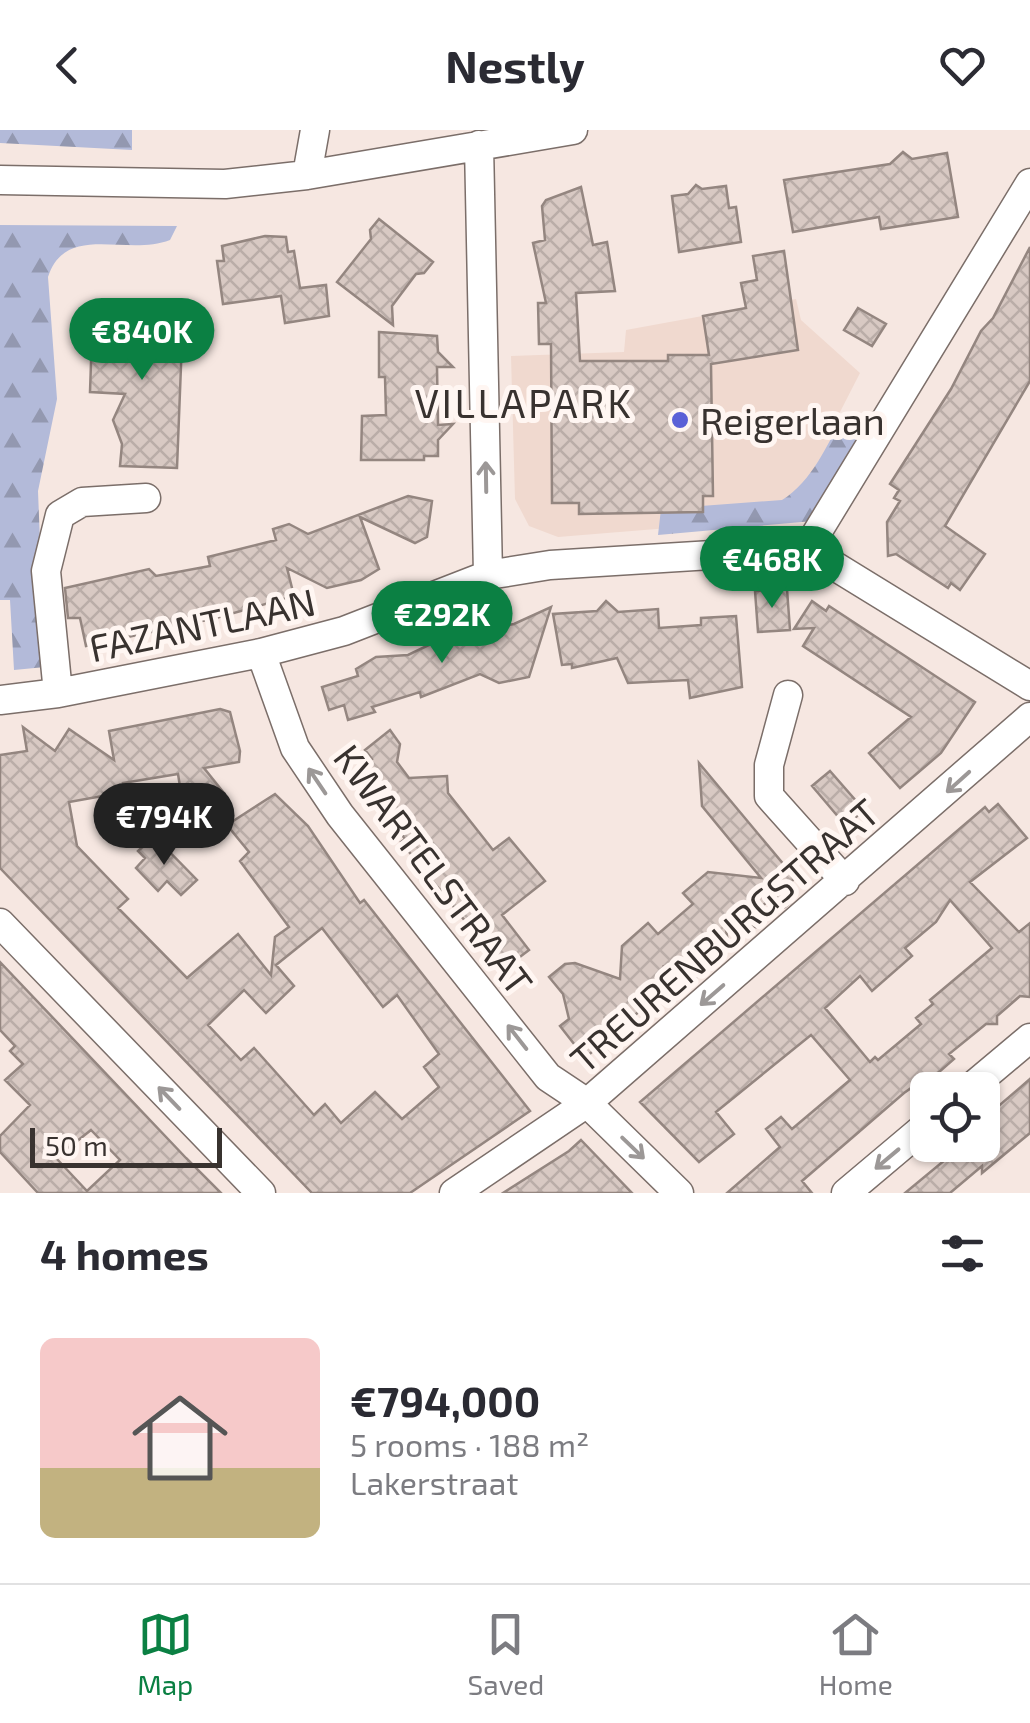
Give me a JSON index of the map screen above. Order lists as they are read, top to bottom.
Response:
{
  "streets": {
    "street": ["FAZANTLAAN", "KWARTELSTRAAT", "TREURENBURGSTRAAT"]
  },
  "crossings": [
    ["FAZANTLAAN", "KWARTELSTRAAT"],
    ["KWARTELSTRAAT", "TREURENBURGSTRAAT"]
  ],
  "one_way": ["TREURENBURGSTRAAT"],
  "districts": ["VILLAPARK"],
  "places": ["Reigerlaan"],
  "scale_bar": "50 m",
  "page": {
    "header": "Nestly",
    "price": [
      "€840K",
      "€468K",
      "€292K",
      "€794K"
    ],
    "scale": "50 m",
    "heading": "4 homes",
    "list": [
      {
        "name": "€794,000",
        "note": "5 rooms · 188 m² · Lakerstraat"
      }
    ],
    "tabs": ["Map", "Saved", "Home"]
  }
}
